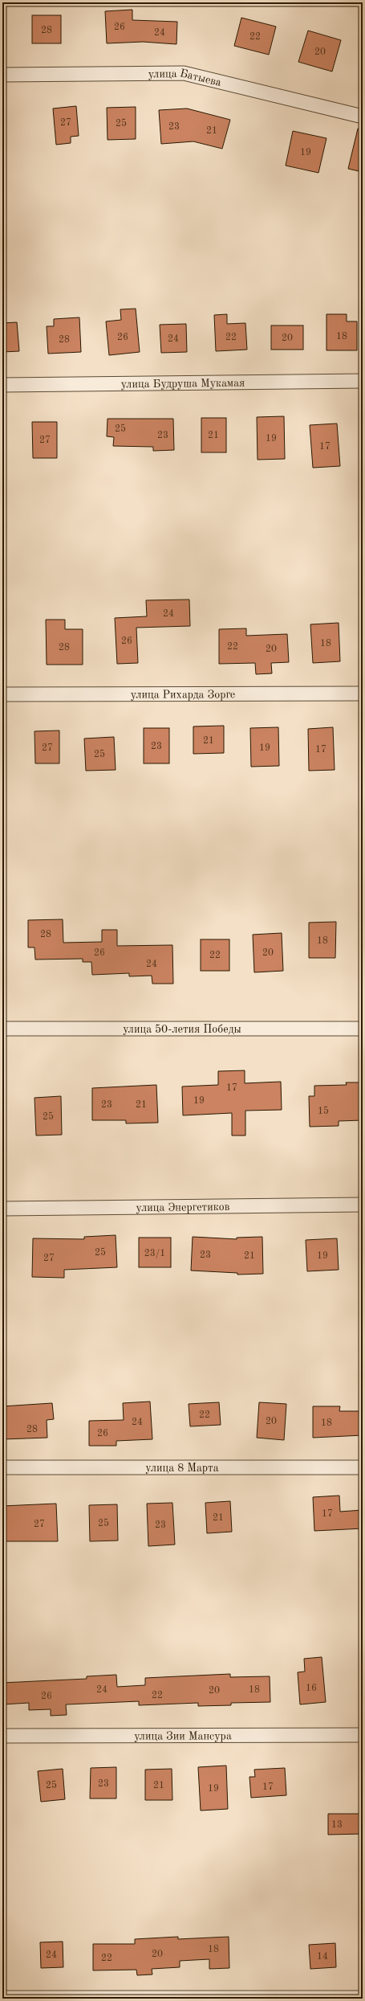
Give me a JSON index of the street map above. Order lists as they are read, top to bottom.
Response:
{
  "streets": {
    "street": [
      "улица Батыева",
      "улица Будруша Мукамая",
      "улица Рихарда Зорге",
      "улица 50-летия Победы",
      "улица Энергетиков",
      "улица 8 Марта",
      "улица Зии Мансура"
    ]
  },
  "house_numbers": [
    "26",
    "28",
    "24",
    "22",
    "20",
    "27",
    "25",
    "23",
    "21",
    "19",
    "18",
    "26",
    "22",
    "20",
    "24",
    "28",
    "25",
    "23",
    "21",
    "19",
    "27",
    "17",
    "24",
    "26",
    "18",
    "22",
    "28",
    "20",
    "21",
    "23",
    "27",
    "19",
    "17",
    "25",
    "28",
    "18",
    "26",
    "20",
    "22",
    "24",
    "17",
    "19",
    "23",
    "21",
    "15",
    "25",
    "25",
    "23/1",
    "23",
    "21",
    "19",
    "27",
    "22",
    "20",
    "24",
    "18",
    "28",
    "26",
    "17",
    "21",
    "25",
    "27",
    "23",
    "16",
    "24",
    "18",
    "20",
    "22",
    "26",
    "23",
    "25",
    "21",
    "17",
    "19",
    "13",
    "18",
    "20",
    "24",
    "14",
    "22"
  ]
}
